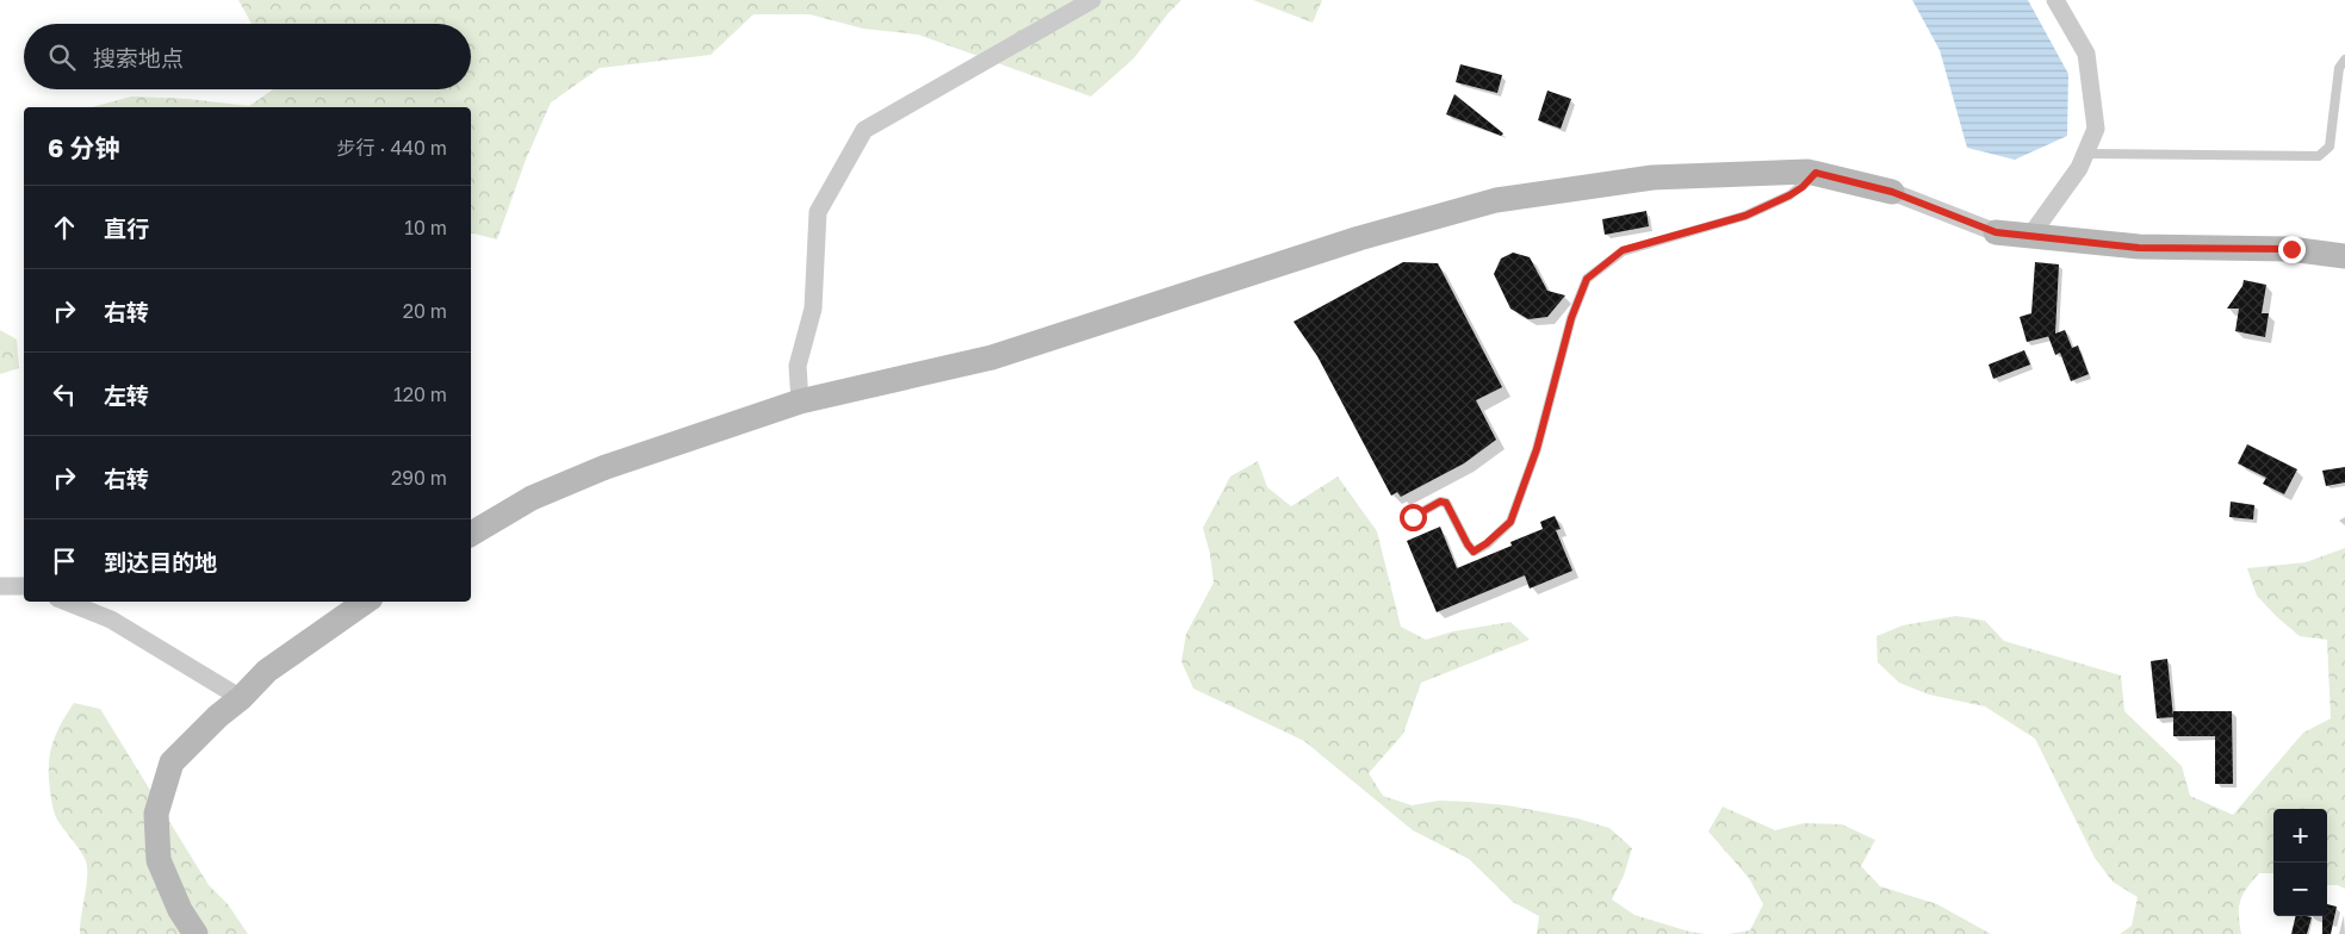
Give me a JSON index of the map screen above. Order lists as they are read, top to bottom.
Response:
{
  "page": {
    "search": "搜索地点",
    "heading": ["6 分钟", "步行 · 440 m"],
    "list": [
      ["直行", "10 m"],
      ["右转", "20 m"],
      ["左转", "120 m"],
      ["右转", "290 m"],
      "到达目的地"
    ],
    "map_buttons": ["+", "−"]
  }
}
